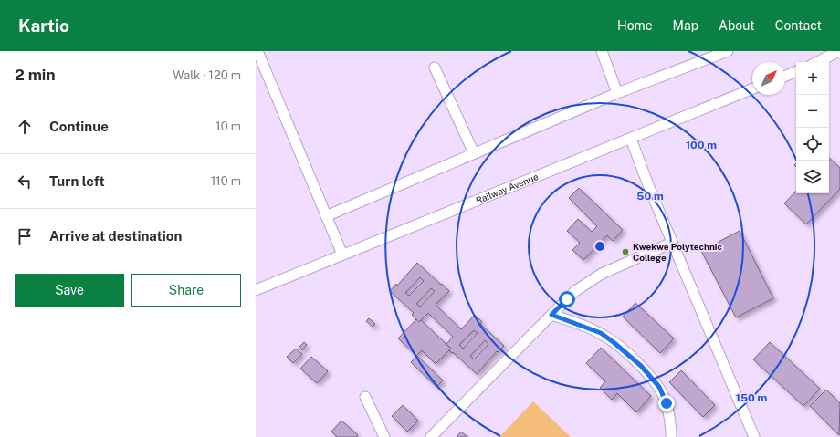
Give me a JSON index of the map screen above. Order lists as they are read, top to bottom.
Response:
{
  "streets": {
    "street": ["Railway Avenue"]
  },
  "places": ["Kwekwe Polytechnic College"],
  "north": "top right",
  "page": {
    "header": "Kartio",
    "nav": [
      "Home",
      "Map",
      "About",
      "Contact"
    ],
    "heading": ["2 min", "Walk · 120 m"],
    "map_buttons": ["+", "−"],
    "list": [
      ["Continue", "10 m"],
      ["Turn left", "110 m"],
      "Arrive at destination"
    ],
    "buttons": ["Save", "Share"]
  },
  "rings": ["100 m", "50 m", "150 m"]
}
